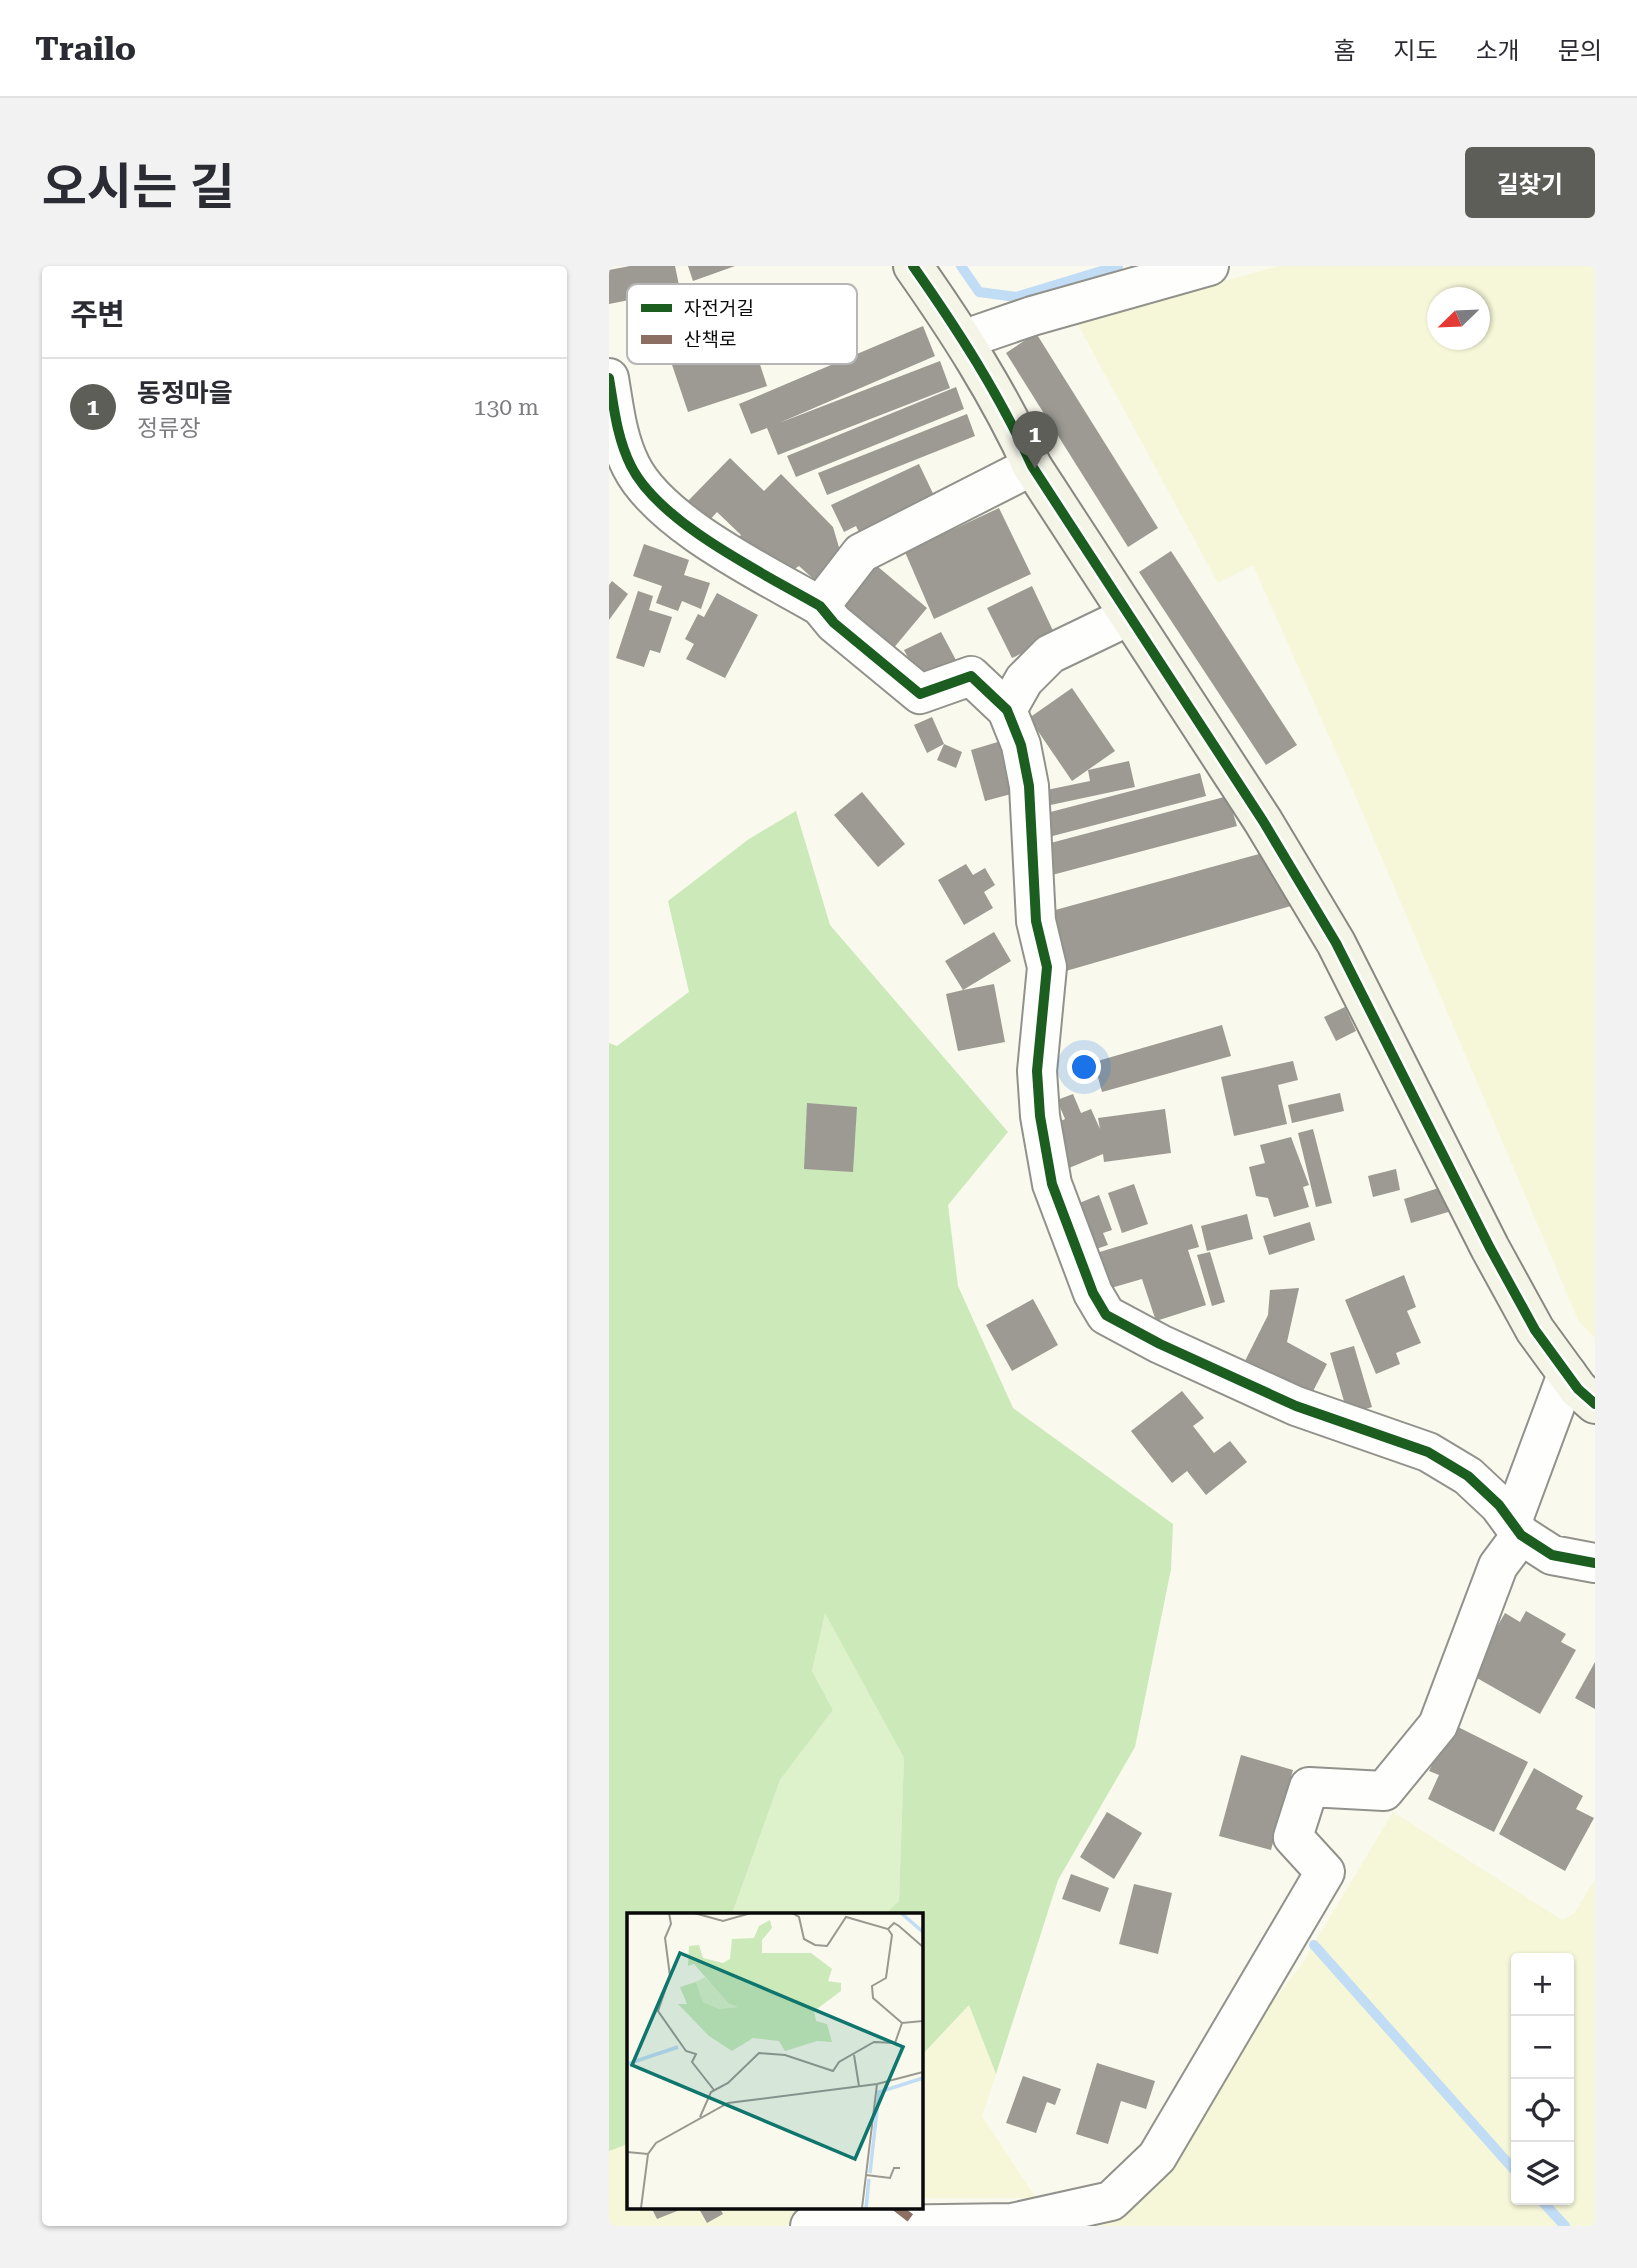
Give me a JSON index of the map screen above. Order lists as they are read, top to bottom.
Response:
{
  "legend": ["자전거길", "산책로"],
  "north": "bottom left",
  "page": {
    "header": "Trailo",
    "nav": [
      "홈",
      "지도",
      "소개",
      "문의"
    ],
    "title": "오시는 길",
    "buttons": "길찾기",
    "heading": "주변",
    "list": [
      {
        "mark": "1",
        "name": "동정마을",
        "note": "정류장",
        "value": "130 m"
      }
    ],
    "pins": "1",
    "map_buttons": ["+", "−"]
  }
}
